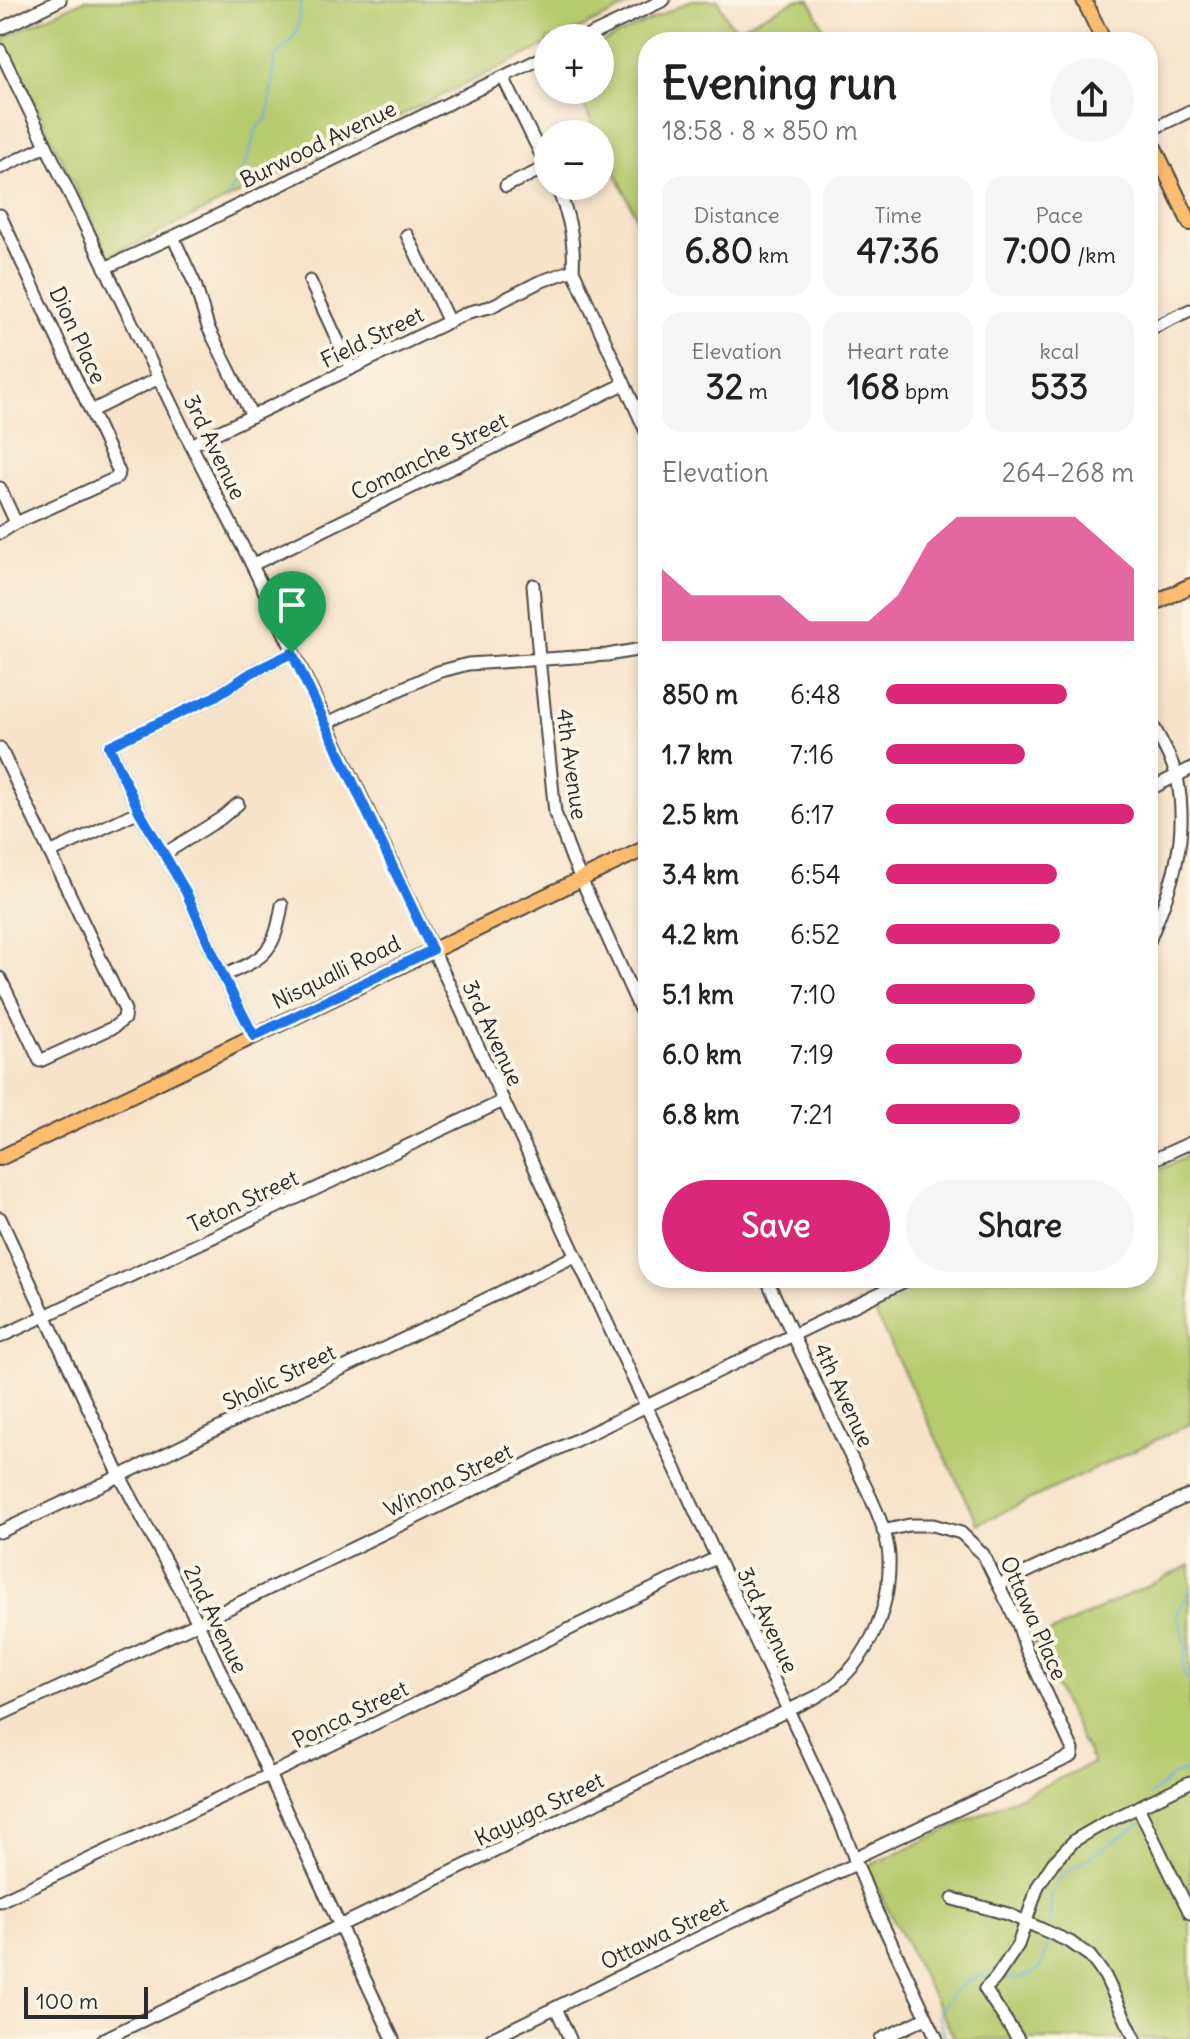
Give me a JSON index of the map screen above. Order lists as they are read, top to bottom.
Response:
{
  "streets": {
    "main road": ["Nisqualli Road"],
    "street": [
      "Burwood Avenue",
      "Dion Place",
      "Field Street",
      "3rd Avenue",
      "Comanche Street",
      "4th Avenue",
      "Teton Street",
      "Sholic Street",
      "Winona Street",
      "Ottawa Place",
      "2nd Avenue",
      "Ponca Street",
      "Kayuga Street",
      "Ottawa Street"
    ]
  },
  "crossings": [
    ["Burwood Avenue", "3rd Avenue"],
    ["Field Street", "3rd Avenue"],
    ["3rd Avenue", "Comanche Street"],
    ["3rd Avenue", "Nisqualli Road"],
    ["3rd Avenue", "Teton Street"],
    ["3rd Avenue", "Sholic Street"],
    ["3rd Avenue", "Winona Street"],
    ["3rd Avenue", "Ponca Street"],
    ["3rd Avenue", "Kayuga Street"],
    ["3rd Avenue", "Ottawa Street"],
    ["4th Avenue", "Nisqualli Road"],
    ["4th Avenue", "Winona Street"],
    ["4th Avenue", "Ottawa Place"],
    ["4th Avenue", "Kayuga Street"],
    ["Teton Street", "2nd Avenue"],
    ["Sholic Street", "2nd Avenue"],
    ["Winona Street", "2nd Avenue"],
    ["Ottawa Place", "Kayuga Street"],
    ["Ottawa Place", "Ottawa Street"],
    ["2nd Avenue", "Ponca Street"],
    ["2nd Avenue", "Kayuga Street"]
  ],
  "scale_bar": "100 m",
  "page": {
    "map_buttons": ["+", "−"],
    "heading": ["Evening run", "18:58 · 8 × 850 m"],
    "stats": [
      ["Distance", "6.80 km"],
      ["Time", "47:36"],
      ["Pace", "7:00 /km"],
      ["Elevation", "32 m"],
      ["Heart rate", "168 bpm"],
      ["kcal", "533"]
    ],
    "chart": ["Elevation", "264–268 m"],
    "list": [
      {
        "name": "850 m",
        "note": "6:48"
      },
      {
        "name": "1.7 km",
        "note": "7:16"
      },
      {
        "name": "2.5 km",
        "note": "6:17"
      },
      {
        "name": "3.4 km",
        "note": "6:54"
      },
      {
        "name": "4.2 km",
        "note": "6:52"
      },
      {
        "name": "5.1 km",
        "note": "7:10"
      },
      {
        "name": "6.0 km",
        "note": "7:19"
      },
      {
        "name": "6.8 km",
        "note": "7:21"
      }
    ],
    "buttons": ["Save", "Share"],
    "scale": "100 m"
  }
}
